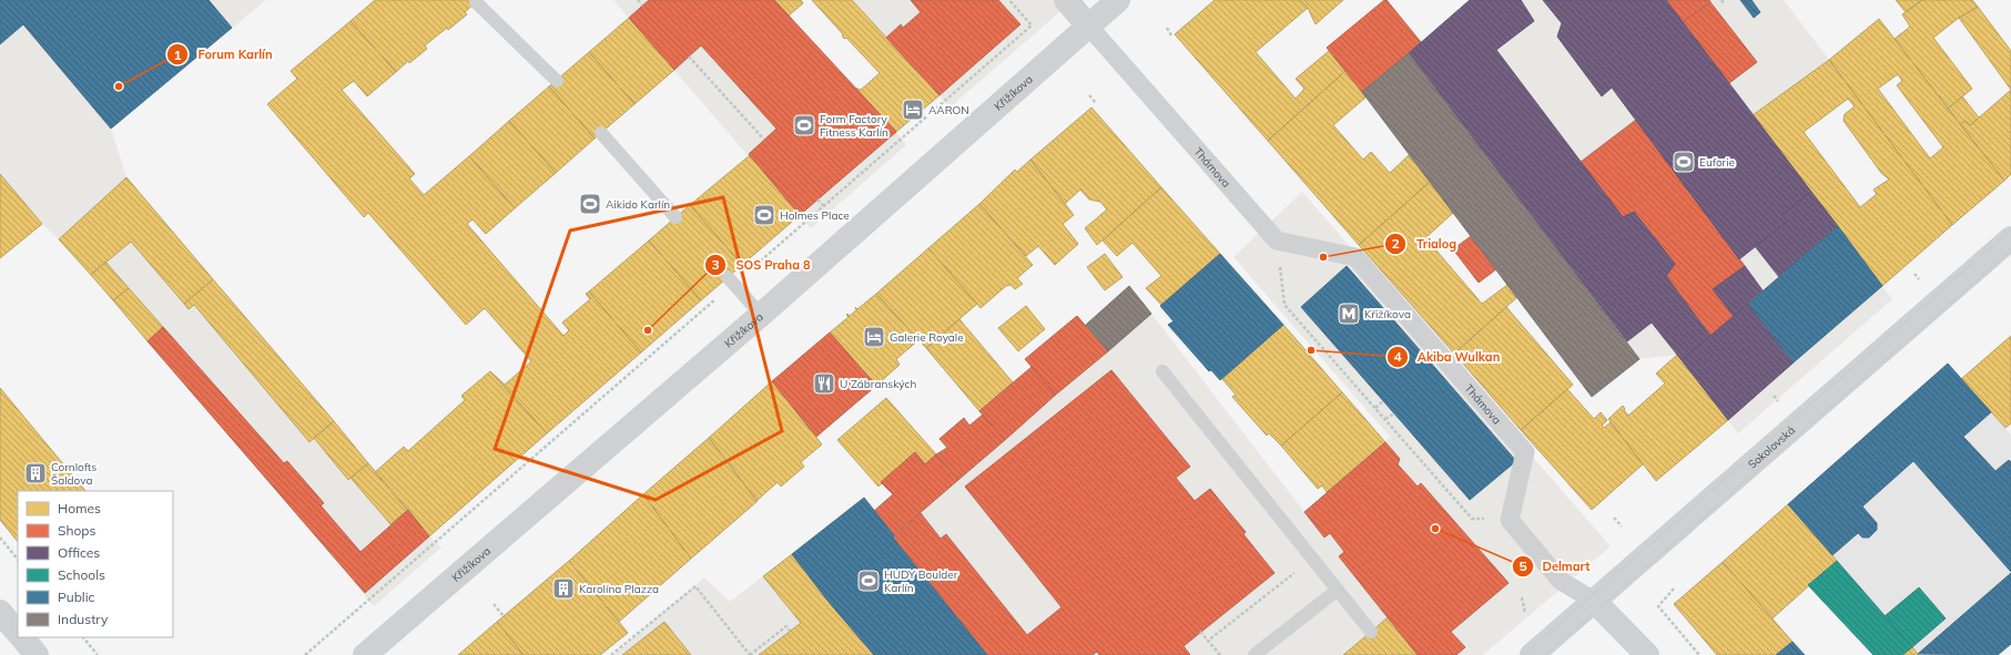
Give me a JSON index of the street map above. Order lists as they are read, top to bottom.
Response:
{
  "streets": {
    "street": ["Křižíkova", "Thámova", "Sokolovská"]
  },
  "crossings": [
    ["Křižíkova", "Thámova"]
  ],
  "places": {
    "other": [
      "Forum Karlín",
      "Trialog",
      "SOS Praha 8",
      "Akiba Wulkan",
      "Delmart"
    ],
    "hotel": ["AARON", "Galerie Royale"],
    "sports": [
      "Form Factory Fitness Karlín",
      "Euforie",
      "Aikido Karlín",
      "Holmes Place",
      "HUDY Boulder Karlín"
    ],
    "metro station": ["Křižíkova"],
    "restaurant": ["U Zábranských"],
    "building": ["Cornlofts Šaldova", "Karolína Plazza"]
  },
  "legend": [
    "Homes",
    "Shops",
    "Offices",
    "Schools",
    "Public",
    "Industry"
  ]
}
